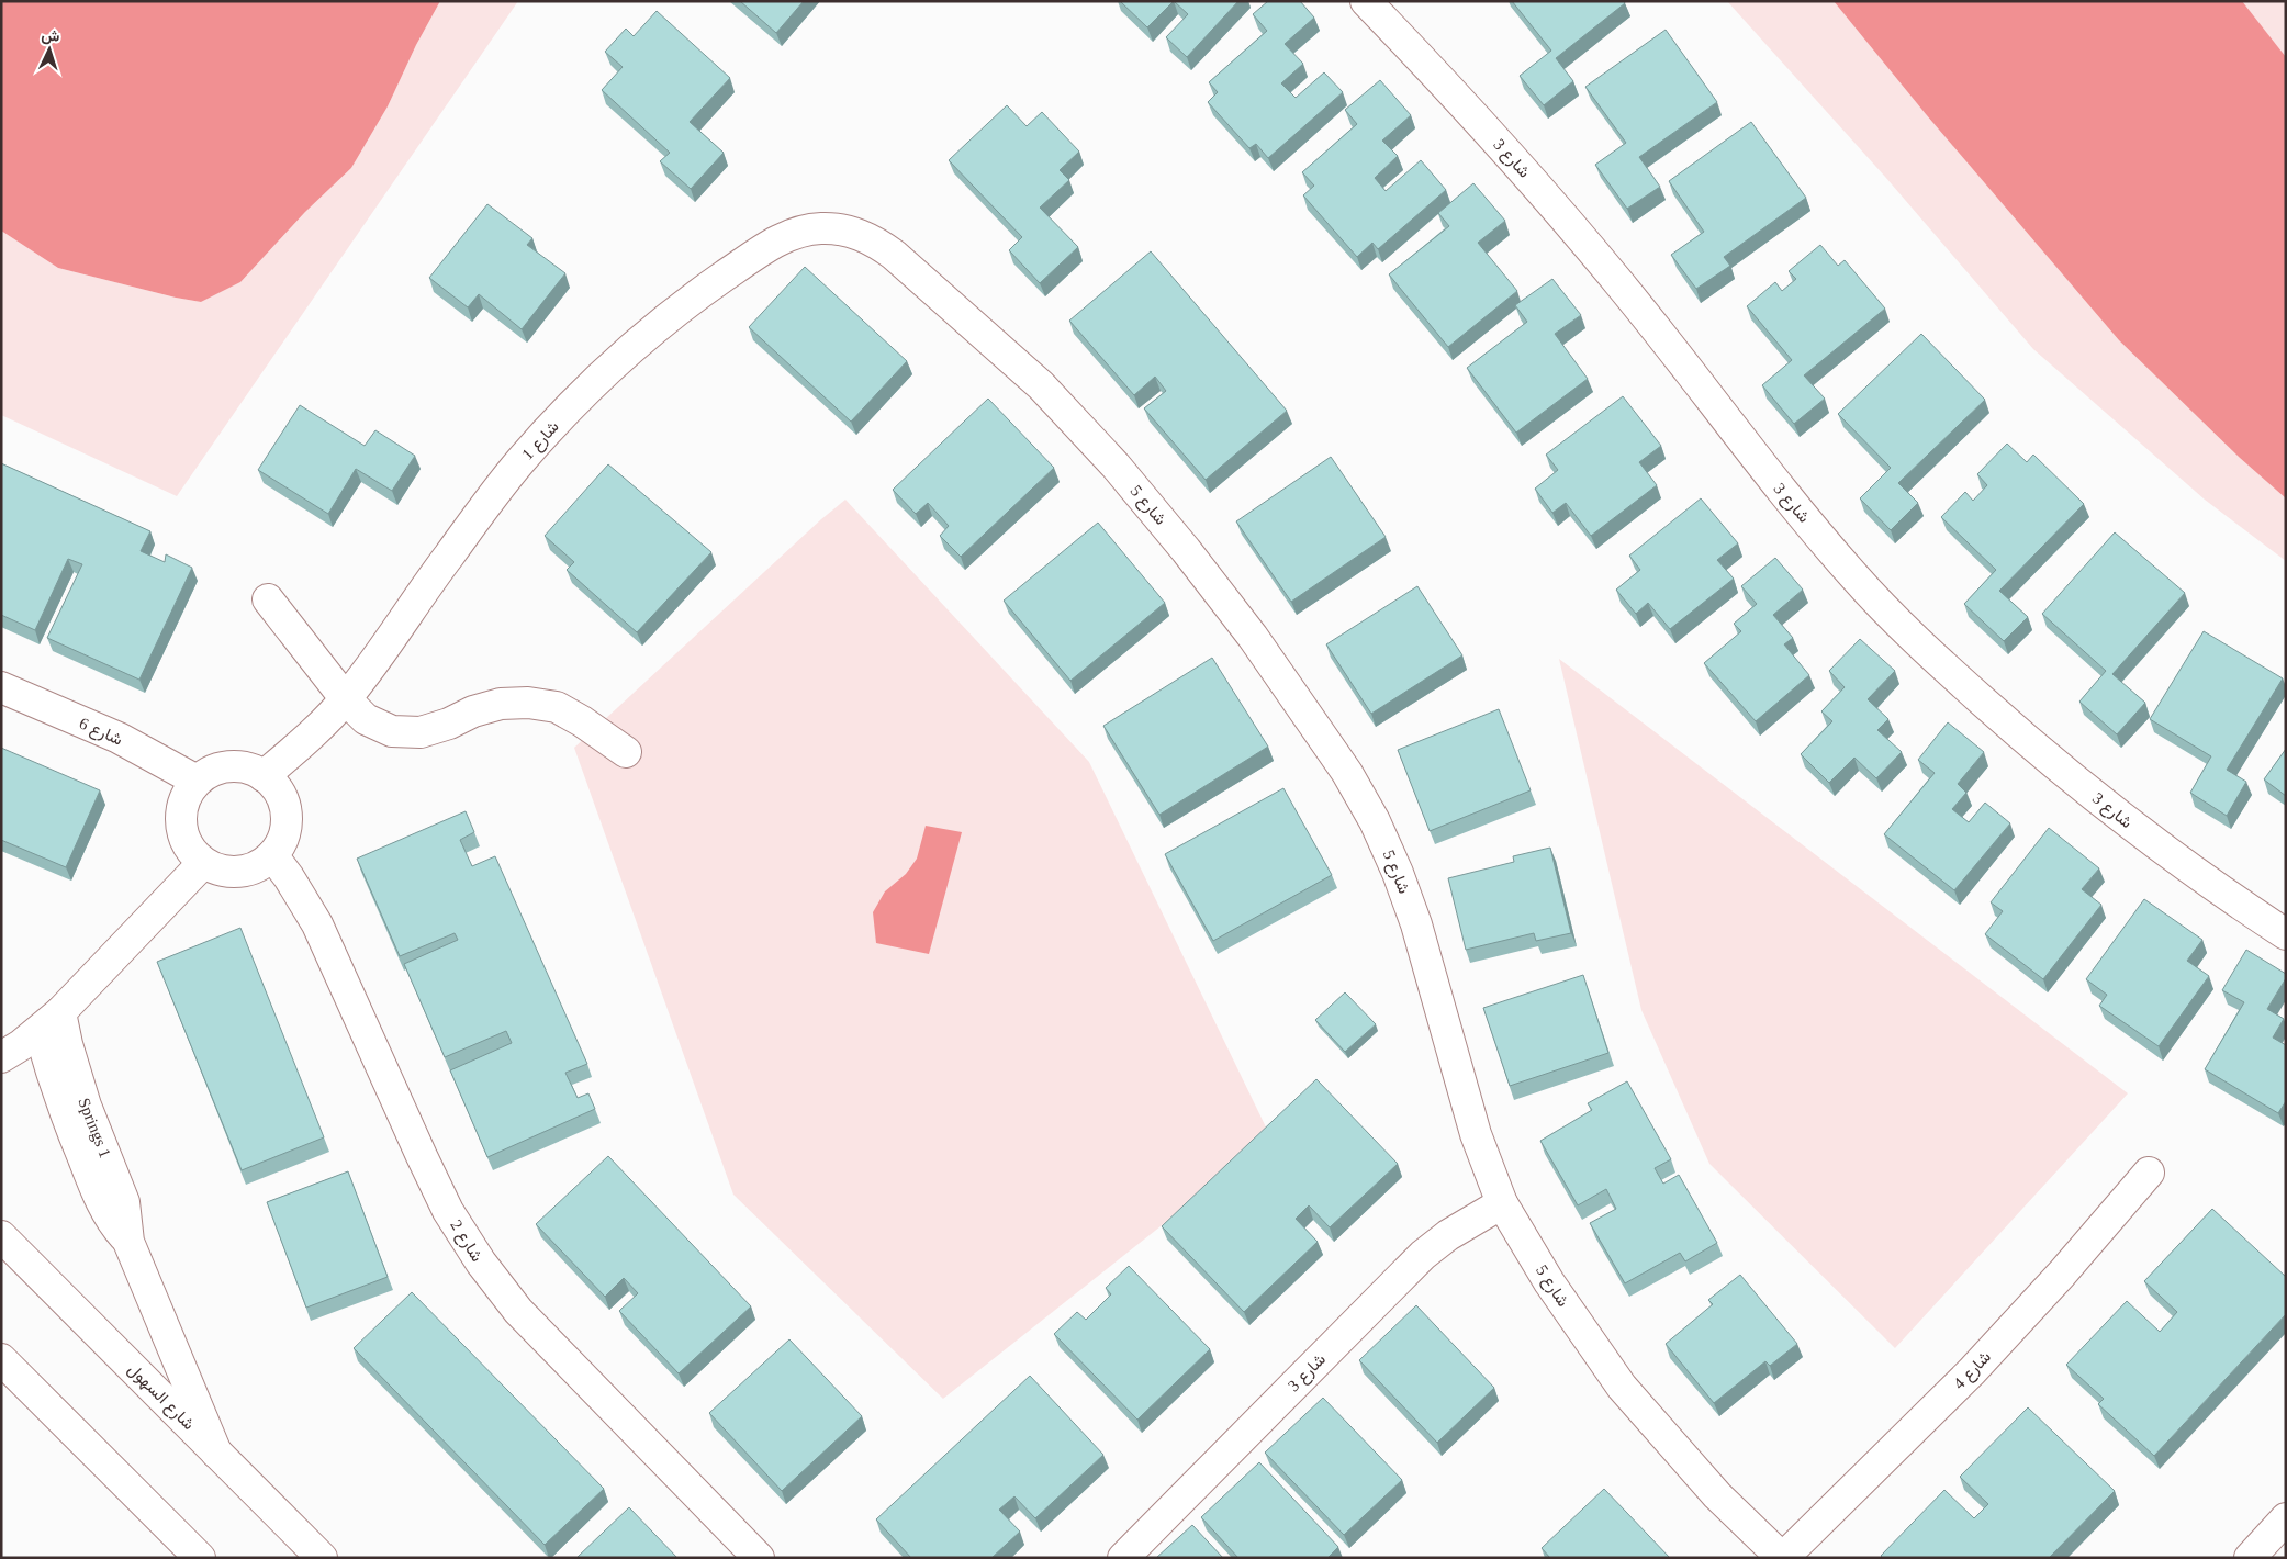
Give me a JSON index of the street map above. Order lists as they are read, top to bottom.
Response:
{
  "streets": {
    "street": [
      "شارع 3",
      "شارع 1",
      "شارع 5",
      "شارع 6",
      "Springs 1",
      "شارع 2",
      "شارع 4",
      "شارع السهول"
    ]
  },
  "crossings": [
    ["شارع 3", "شارع 5"],
    ["شارع 1", "شارع 5"],
    ["شارع 1", "شارع 6"],
    ["شارع 1", "شارع 2"],
    ["شارع 5", "شارع 4"],
    ["شارع 6", "شارع 2"],
    ["Springs 1", "شارع السهول"]
  ],
  "north": "top"
}
